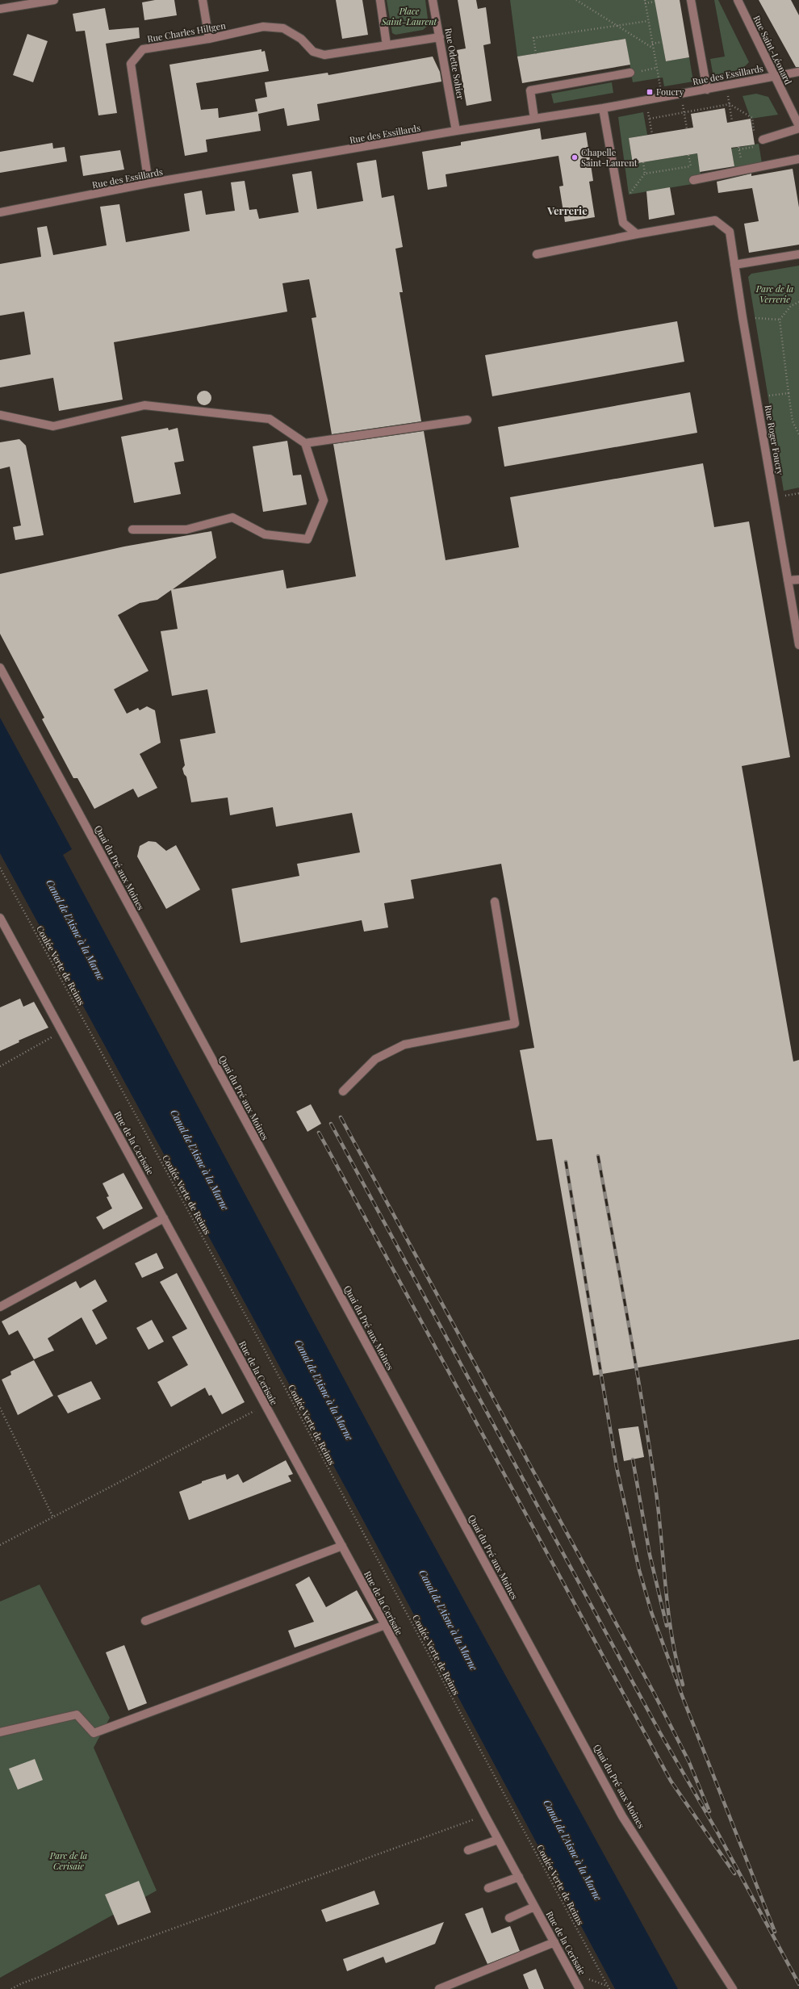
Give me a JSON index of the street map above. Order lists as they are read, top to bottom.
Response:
{
  "streets": {
    "street": [
      "Rue Charles Hiltgen",
      "Rue Saint-Léonard",
      "Rue Odette Sohier",
      "Rue des Essillards",
      "Rue Roger Foucry",
      "Quai du Pré aux Moines",
      "Rue de la Cerisaie"
    ],
    "path": ["Coulée Verte de Reims"]
  },
  "crossings": [
    ["Rue Charles Hiltgen", "Rue des Essillards"],
    ["Rue Saint-Léonard", "Rue des Essillards"],
    ["Rue Odette Sohier", "Rue des Essillards"]
  ],
  "districts": ["Verrerie"],
  "water": ["Canal de l'Aisne à la Marne"],
  "parks": ["Place Saint-Laurent", "Parc de la Verrerie", "Parc de la Cerisaie"],
  "places": {
    "transit": ["Foucry"],
    "other": ["Chapelle Saint-Laurent"]
  }
}
